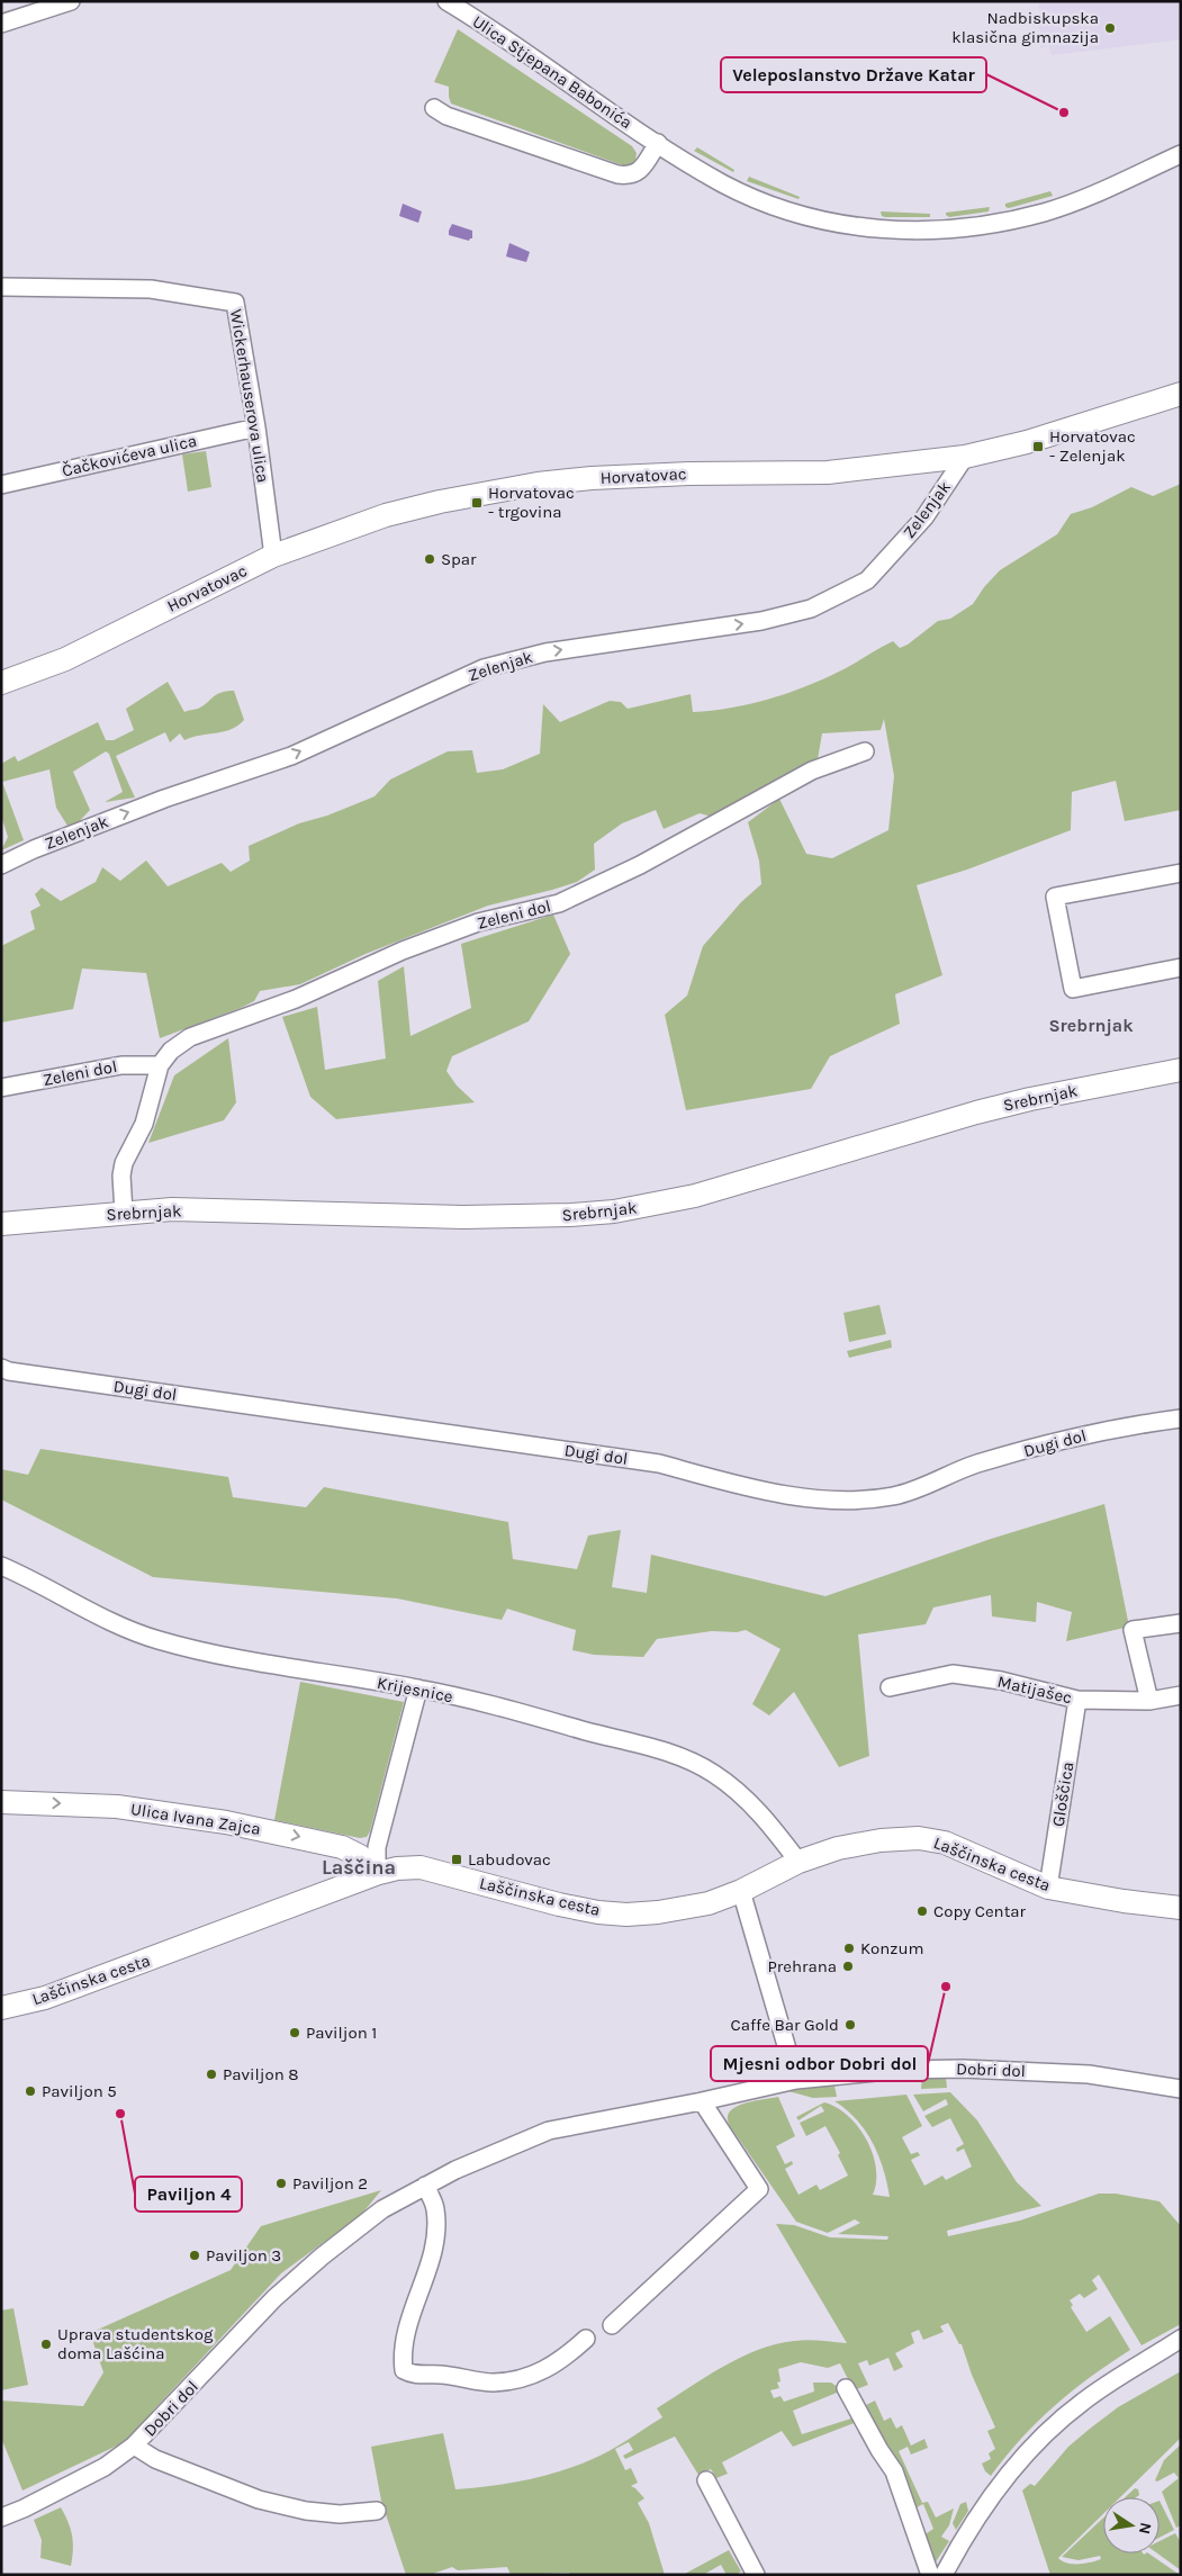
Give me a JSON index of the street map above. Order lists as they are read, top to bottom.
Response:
{
  "streets": {
    "main road": [
      "Horvatovac",
      "Srebrnjak",
      "Ulica Ivana Zajca",
      "Laščinska cesta"
    ],
    "street": [
      "Ulica Stjepana Babonića",
      "Wickerhauserova ulica",
      "Čačkovićeva ulica",
      "Zelenjak",
      "Zeleni dol",
      "Dugi dol",
      "Krijesnice",
      "Matijašec",
      "Gloščica",
      "Dobri dol"
    ]
  },
  "crossings": [
    ["Wickerhauserova ulica", "Čačkovićeva ulica"],
    ["Wickerhauserova ulica", "Horvatovac"],
    ["Horvatovac", "Zelenjak"],
    ["Krijesnice", "Laščinska cesta"],
    ["Matijašec", "Gloščica"],
    ["Gloščica", "Laščinska cesta"],
    ["Ulica Ivana Zajca", "Laščinska cesta"]
  ],
  "one_way": ["Zelenjak", "Ulica Ivana Zajca"],
  "districts": ["Srebrnjak", "Laščina"],
  "places": {
    "other": [
      "Nadbiskupska klasična gimnazija",
      "Veleposlanstvo Države Katar",
      "Spar",
      "Copy Centar",
      "Konzum",
      "Prehrana",
      "Mjesni odbor Dobri dol",
      "Caffe Bar Gold",
      "Paviljon 1",
      "Paviljon 8",
      "Paviljon 5",
      "Paviljon 4",
      "Paviljon 2",
      "Paviljon 3",
      "Uprava studentskog doma Lašćina"
    ],
    "transit": ["Horvatovac - Zelenjak", "Horvatovac - trgovina", "Labudovac"]
  },
  "north": "right"
}
